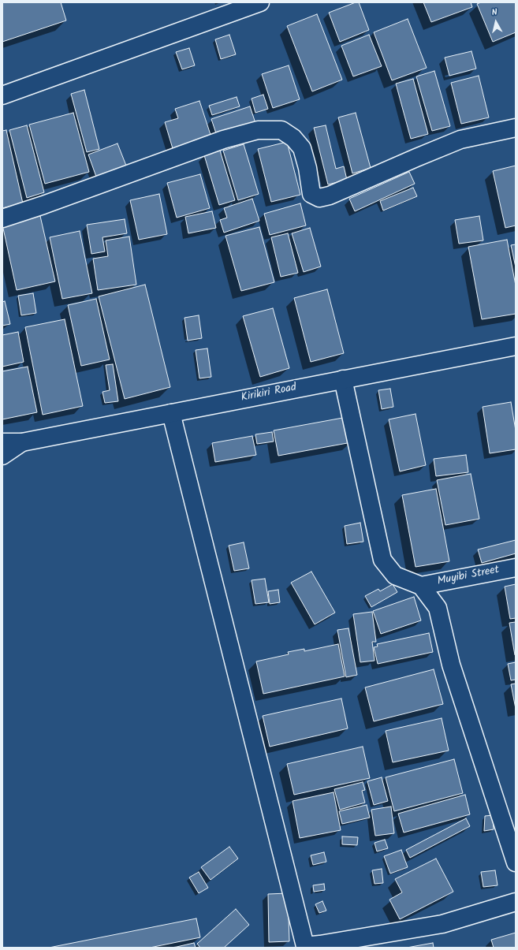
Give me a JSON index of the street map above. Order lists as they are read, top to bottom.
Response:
{
  "streets": {
    "street": ["Kirikiri Road", "Muyibi Street"]
  },
  "north": "top"
}
